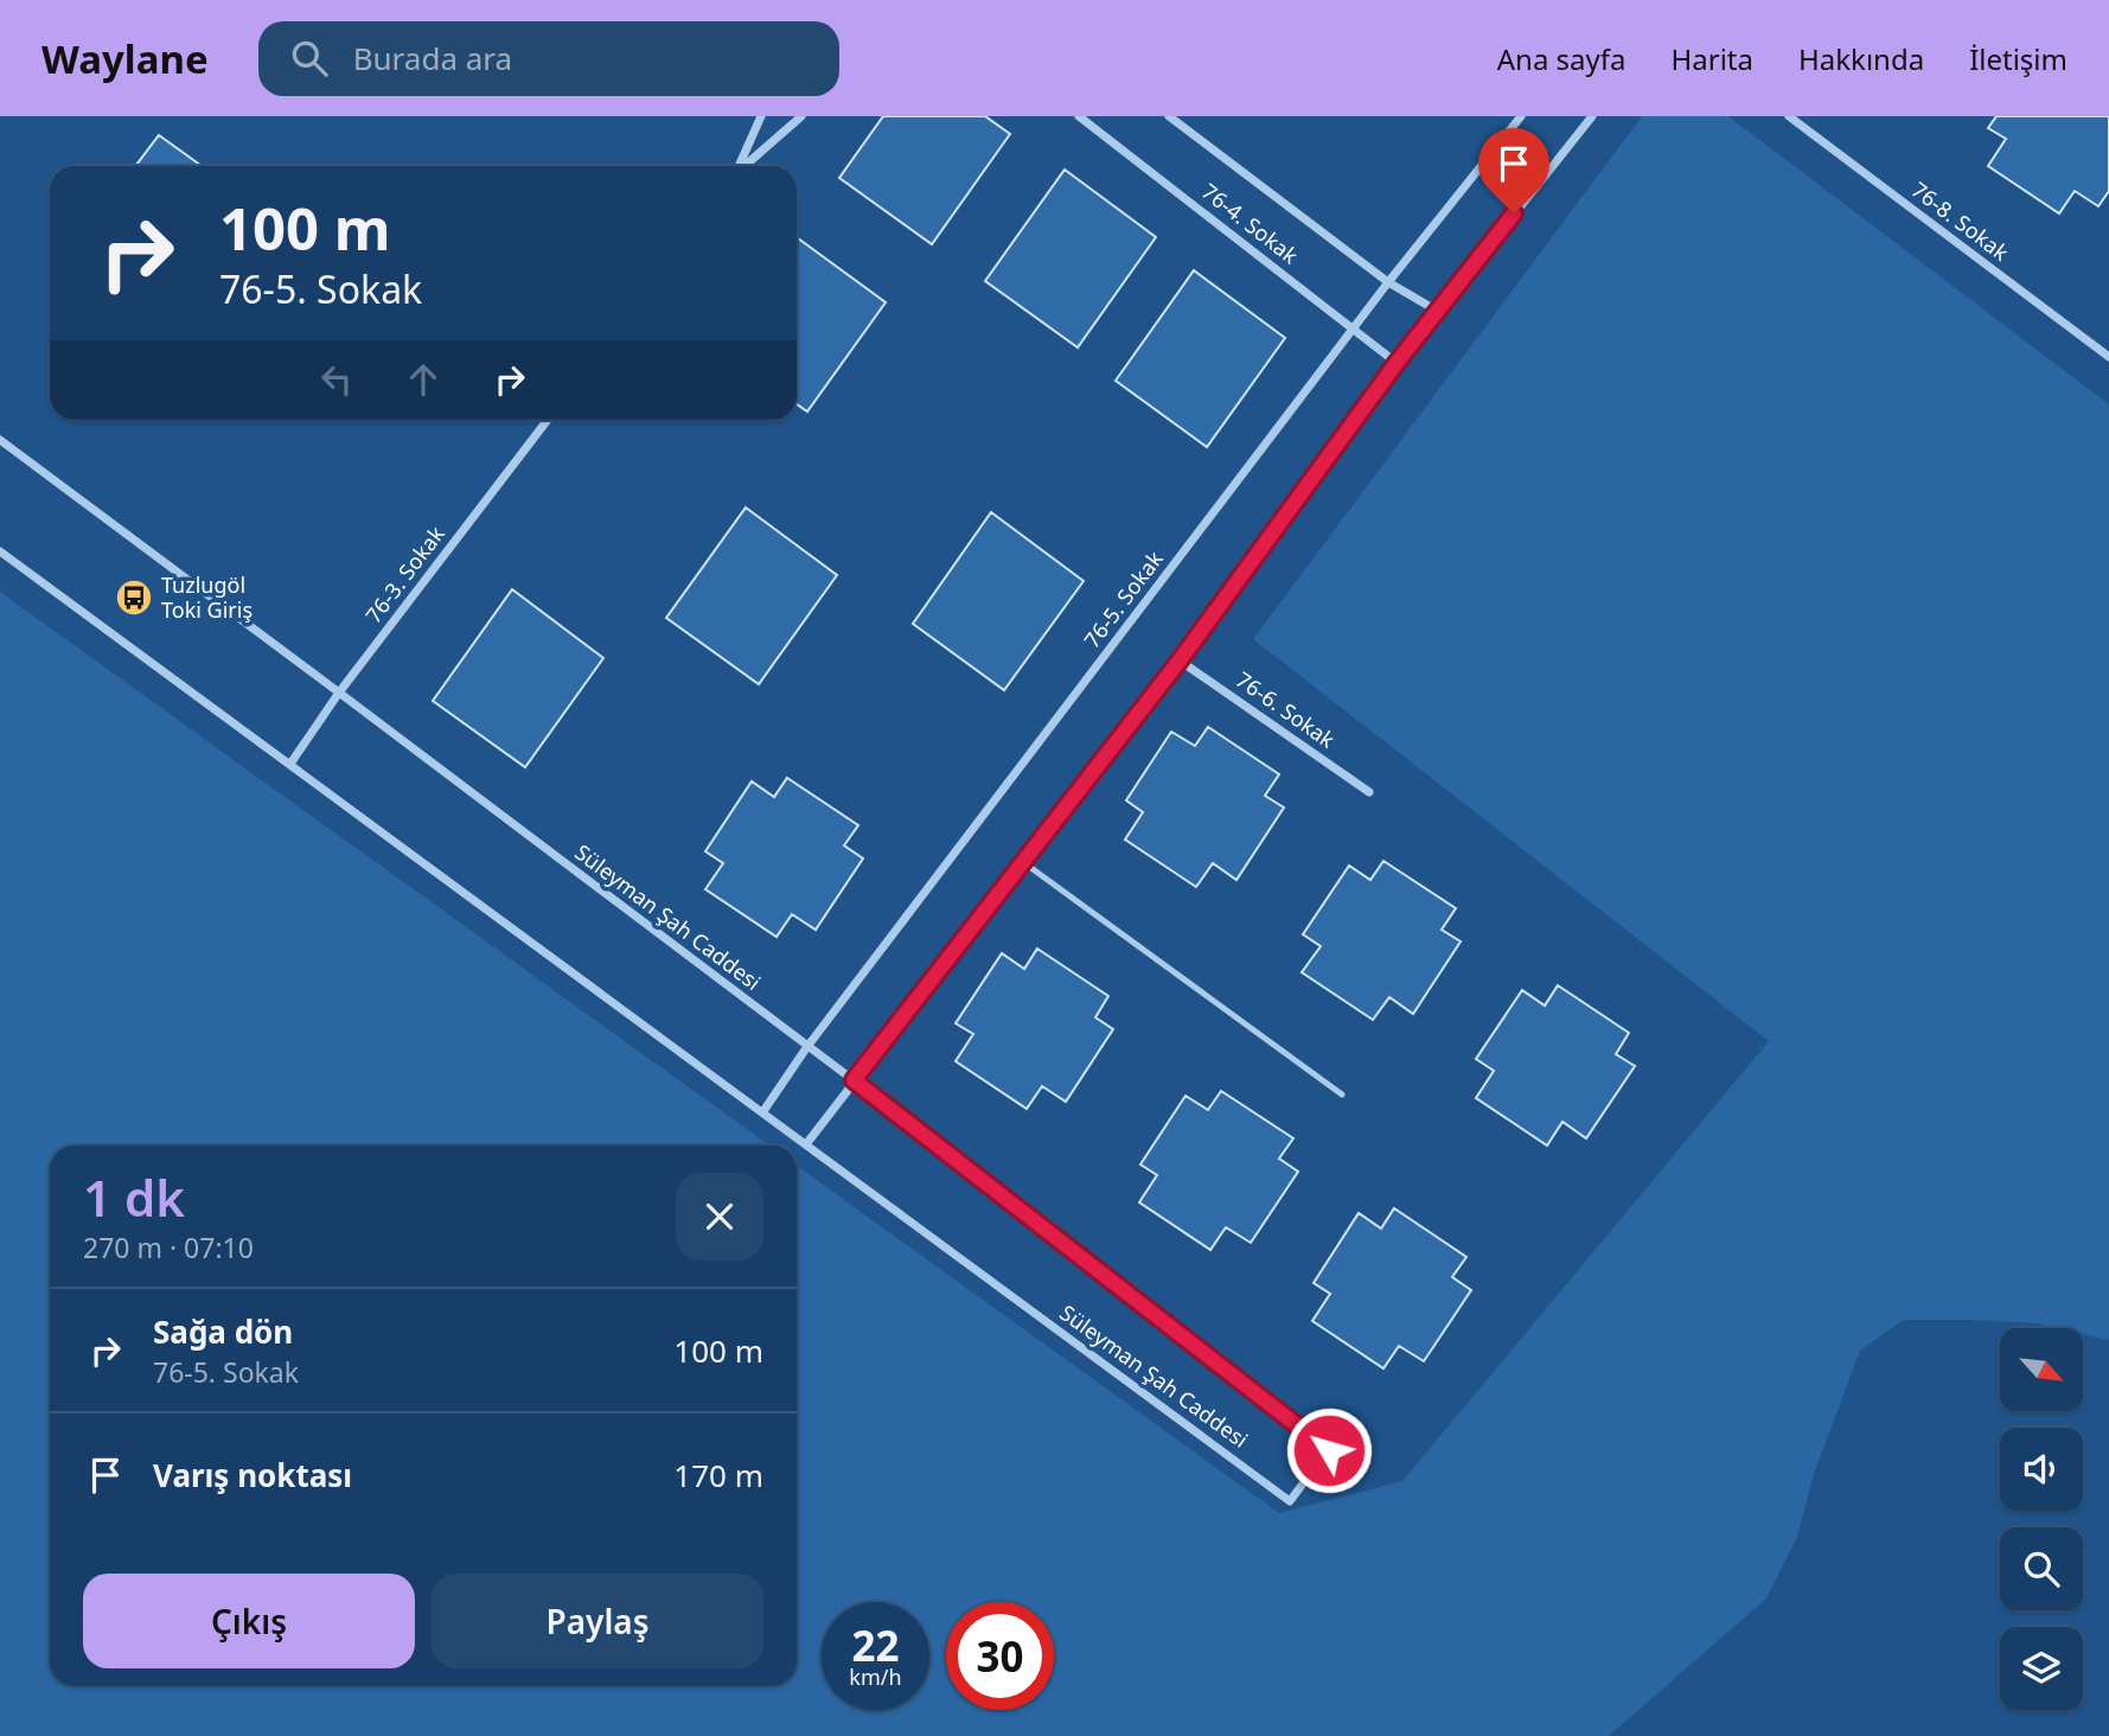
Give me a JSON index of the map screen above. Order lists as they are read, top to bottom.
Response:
{
  "streets": {
    "street": [
      "76-8. Sokak",
      "76-4. Sokak",
      "76-3. Sokak",
      "76-5. Sokak",
      "76-6. Sokak",
      "Süleyman Şah Caddesi"
    ]
  },
  "crossings": [
    ["76-4. Sokak", "76-5. Sokak"],
    ["76-3. Sokak", "Süleyman Şah Caddesi"],
    ["76-5. Sokak", "Süleyman Şah Caddesi"]
  ],
  "places": {
    "bus stop": ["Tuzlugöl Toki Giriş"]
  },
  "north": "bottom right",
  "page": {
    "header": "Waylane",
    "search": "Burada ara",
    "nav": [
      "Ana sayfa",
      "Harita",
      "Hakkında",
      "İletişim"
    ],
    "turn": ["100 m", "76-5. Sokak"],
    "heading": ["1 dk", "270 m · 07:10"],
    "list": [
      {
        "name": "Sağa dön",
        "note": "76-5. Sokak",
        "value": "100 m"
      },
      {
        "name": "Varış noktası",
        "value": "170 m"
      }
    ],
    "buttons": ["Çıkış", "Paylaş"],
    "speed": "22 km/h",
    "limit": "30"
  }
}
